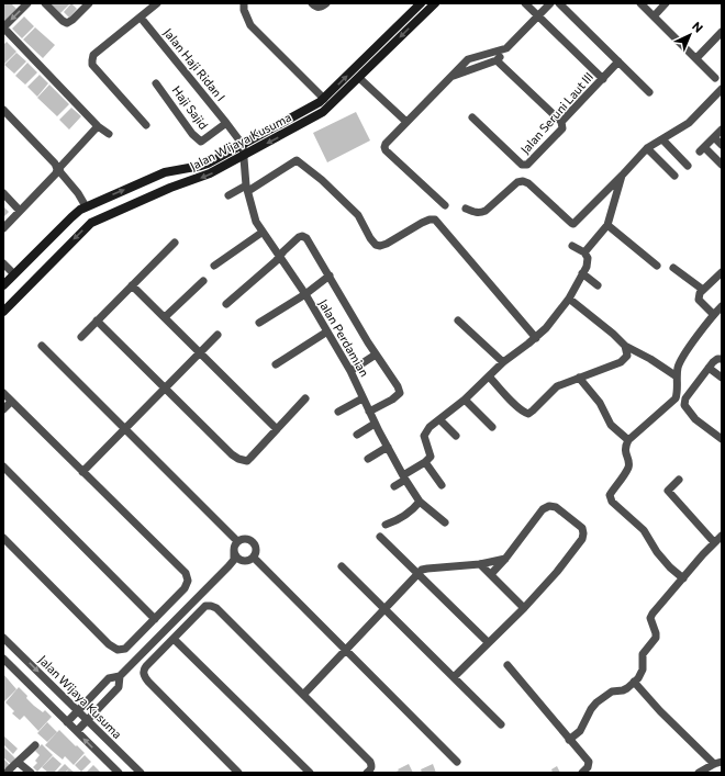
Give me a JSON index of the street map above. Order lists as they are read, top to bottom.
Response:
{
  "streets": {
    "street": [
      "Jalan Haji Ridan I",
      "Haji Sajid",
      "Jalan Seruni Laut III",
      "Jalan Wijaya Kusuma",
      "Jalan Perdamian"
    ]
  },
  "crossings": [
    ["Jalan Haji Ridan I", "Haji Sajid"],
    ["Jalan Haji Ridan I", "Jalan Wijaya Kusuma"],
    ["Jalan Haji Ridan I", "Jalan Perdamian"],
    ["Jalan Wijaya Kusuma", "Jalan Perdamian"]
  ],
  "north": "top right"
}
